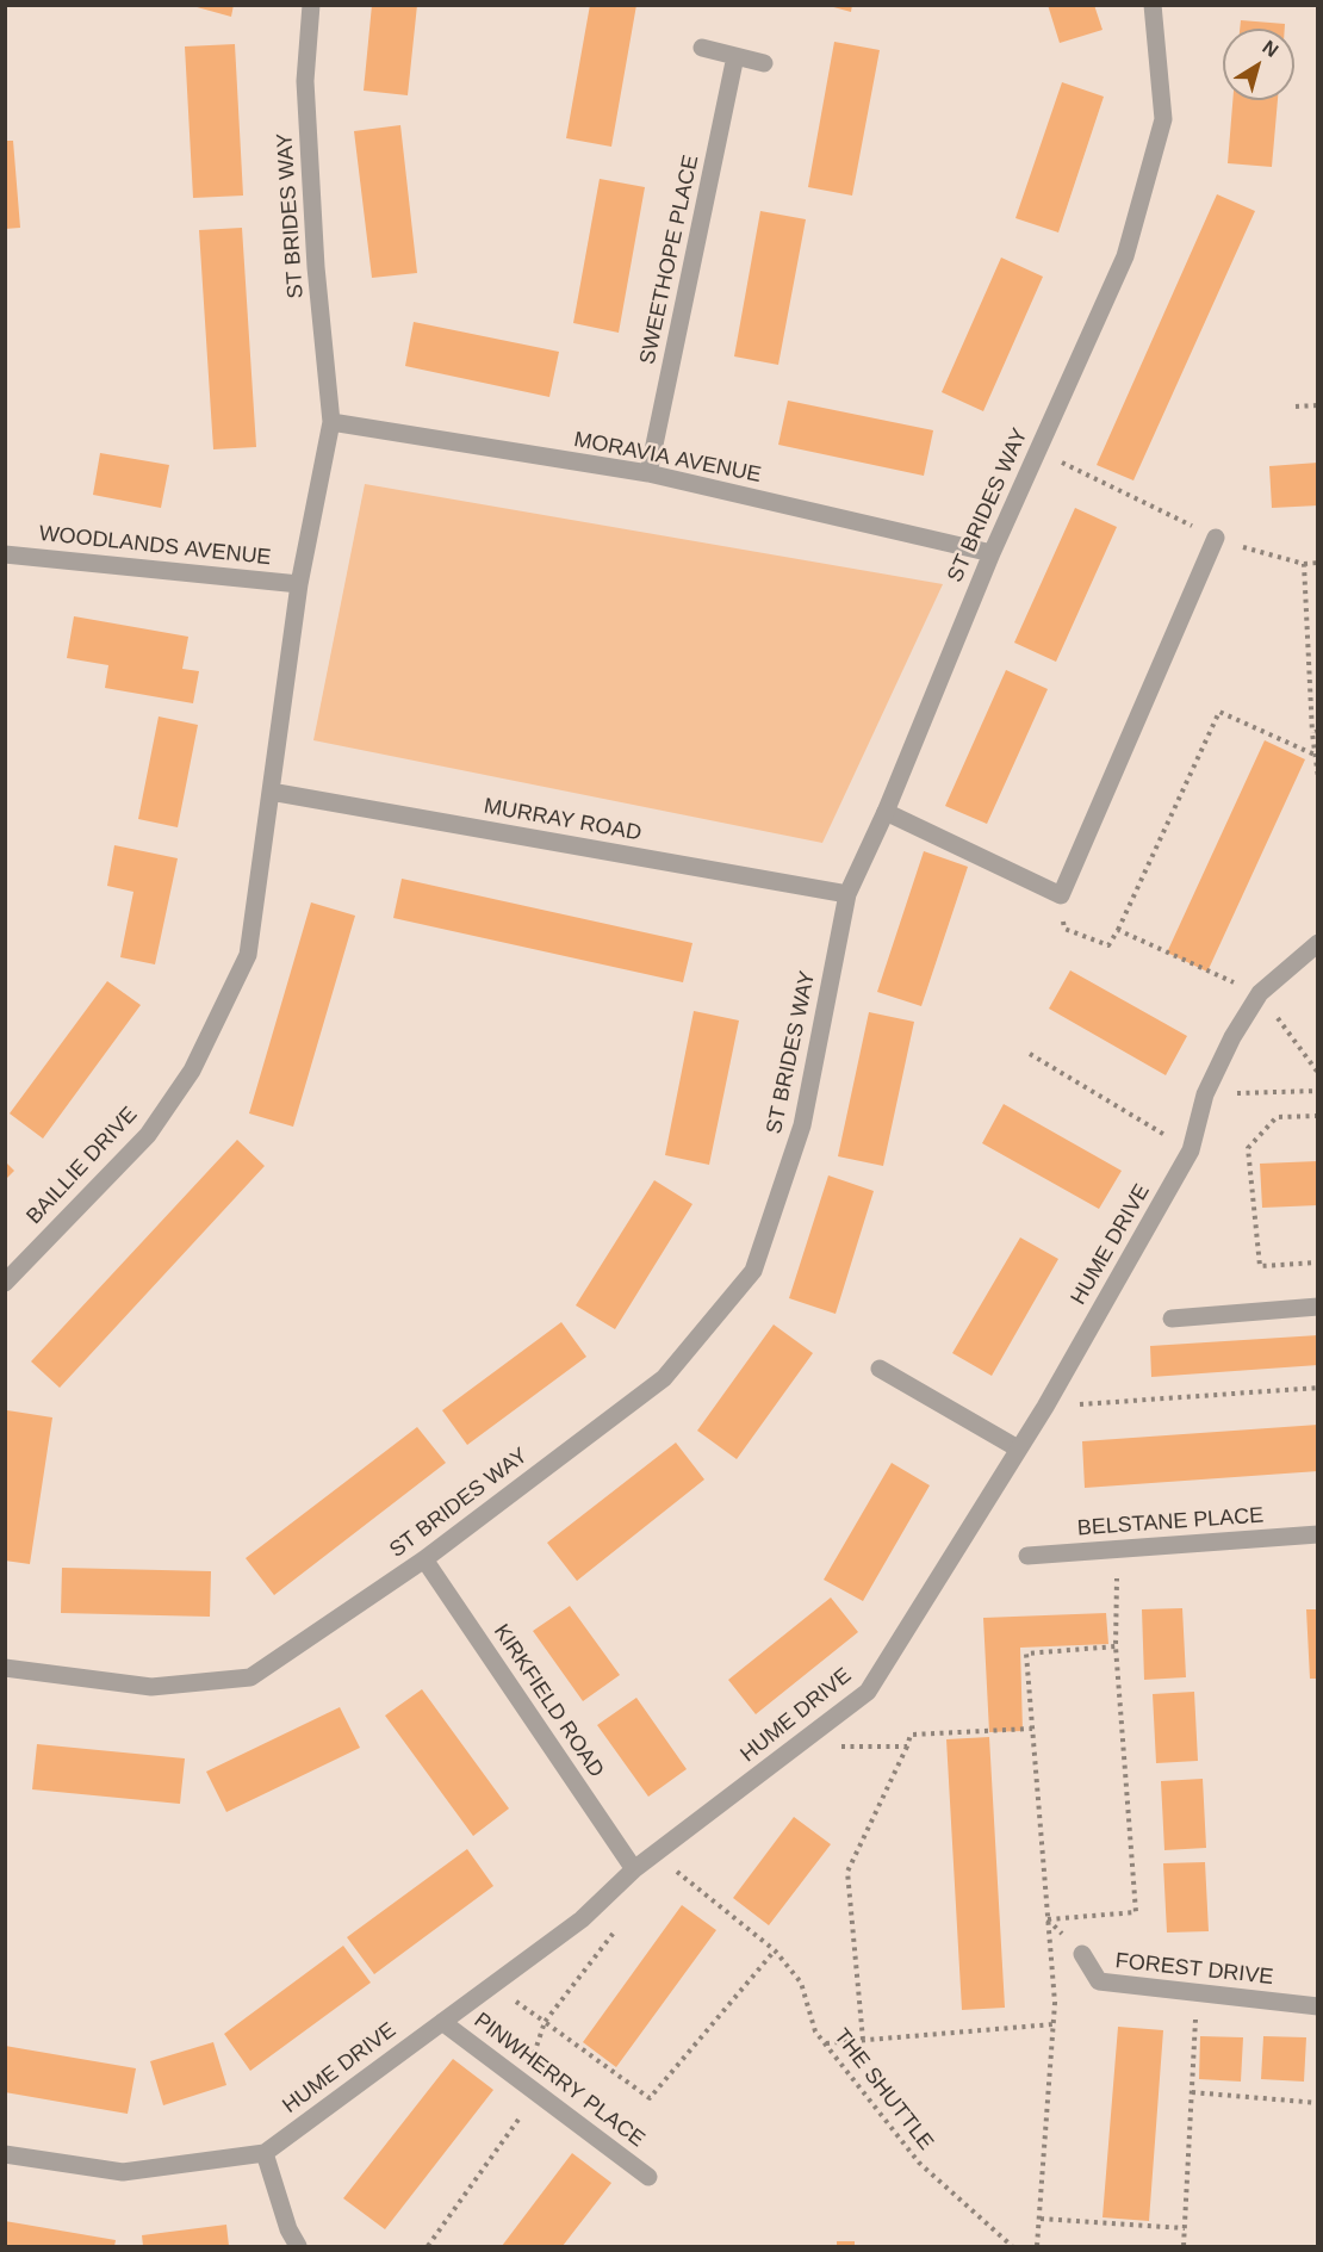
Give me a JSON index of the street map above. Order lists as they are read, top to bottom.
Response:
{
  "streets": {
    "street": [
      "ST BRIDES WAY",
      "SWEETHOPE PLACE",
      "MORAVIA AVENUE",
      "WOODLANDS AVENUE",
      "MURRAY ROAD",
      "BAILLIE DRIVE",
      "HUME DRIVE",
      "BELSTANE PLACE",
      "KIRKFIELD ROAD",
      "FOREST DRIVE",
      "PINWHERRY PLACE"
    ],
    "path": ["THE SHUTTLE"]
  },
  "crossings": [
    ["ST BRIDES WAY", "MORAVIA AVENUE"],
    ["ST BRIDES WAY", "WOODLANDS AVENUE"],
    ["ST BRIDES WAY", "MURRAY ROAD"],
    ["ST BRIDES WAY", "KIRKFIELD ROAD"],
    ["SWEETHOPE PLACE", "MORAVIA AVENUE"],
    ["MURRAY ROAD", "BAILLIE DRIVE"],
    ["HUME DRIVE", "KIRKFIELD ROAD"],
    ["HUME DRIVE", "PINWHERRY PLACE"],
    ["HUME DRIVE", "THE SHUTTLE"]
  ],
  "north": "top right"
}
